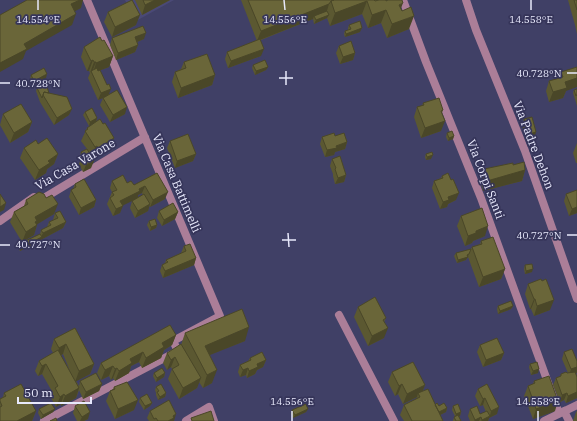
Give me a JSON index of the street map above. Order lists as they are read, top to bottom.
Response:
{
  "streets": {
    "street": [
      "Via Padre Dehon",
      "Via Casa Varone",
      "Via Corpi Santi",
      "Via Casa Battimelli"
    ]
  },
  "crossings": [
    ["Via Casa Varone", "Via Casa Battimelli"]
  ],
  "scale_bar": "50 m",
  "coordinates": [
    "14.554°E",
    "14.556°E",
    "14.558°E",
    "40.728°N",
    "40.727°N"
  ]
}
